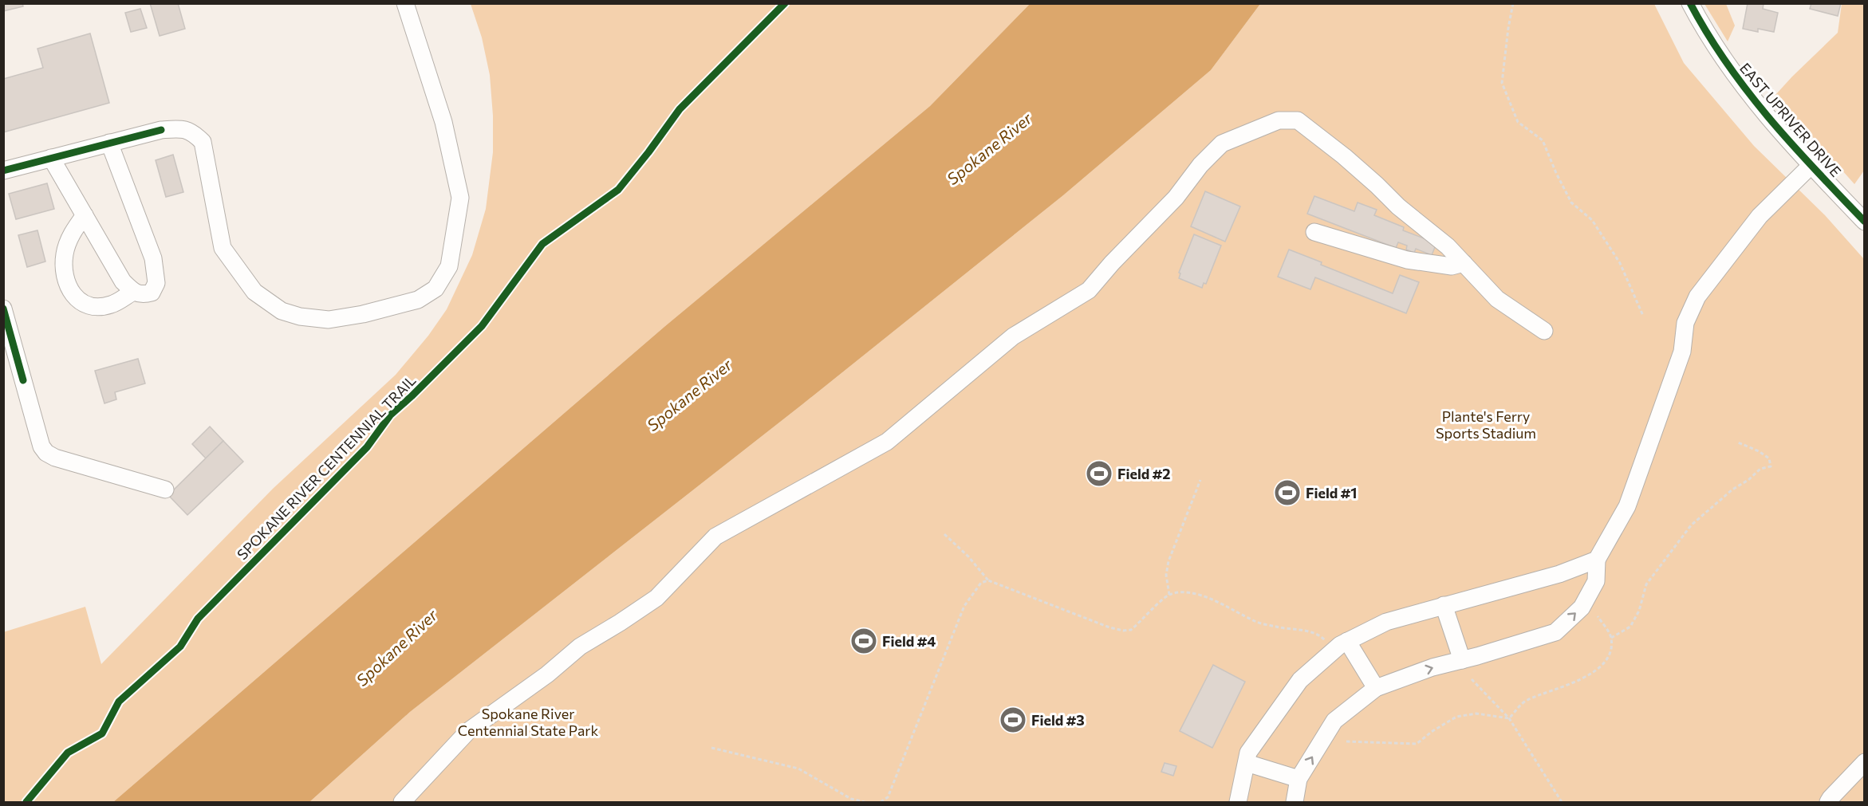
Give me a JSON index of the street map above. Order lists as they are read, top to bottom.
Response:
{
  "streets": {
    "street": ["EAST UPRIVER DRIVE"],
    "cycle path": ["SPOKANE RIVER CENTENNIAL TRAIL"]
  },
  "water": ["Spokane River"],
  "parks": ["Plante's Ferry Sports Stadium", "Spokane River Centennial State Park"],
  "places": {
    "sports": [
      "Field #2",
      "Field #1",
      "Field #4",
      "Field #3"
    ]
  }
}
